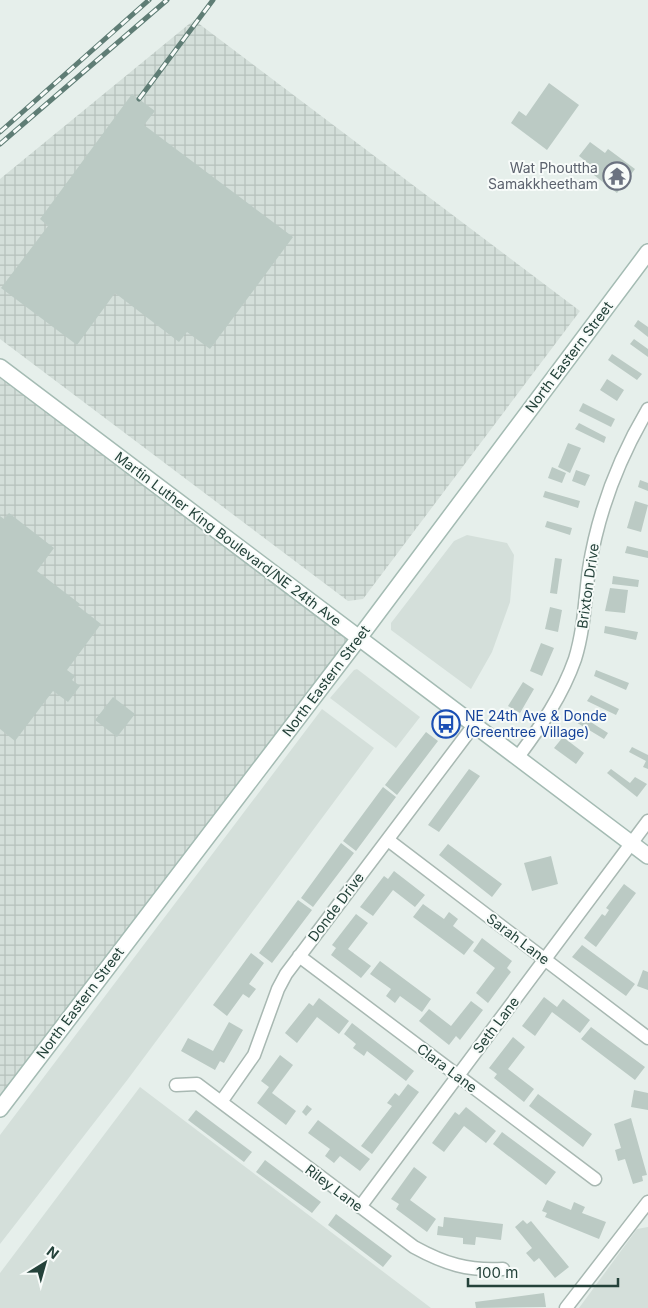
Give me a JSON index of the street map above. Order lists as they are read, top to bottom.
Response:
{
  "streets": {
    "main road": ["North Eastern Street", "Martin Luther King Boulevard/NE 24th Ave"],
    "street": [
      "Brixton Drive",
      "Donde Drive",
      "Sarah Lane",
      "Seth Lane",
      "Clara Lane",
      "Riley Lane"
    ]
  },
  "crossings": [
    ["North Eastern Street", "Martin Luther King Boulevard/NE 24th Ave"],
    ["Martin Luther King Boulevard/NE 24th Ave", "Brixton Drive"],
    ["Martin Luther King Boulevard/NE 24th Ave", "Donde Drive"],
    ["Martin Luther King Boulevard/NE 24th Ave", "Seth Lane"],
    ["Donde Drive", "Sarah Lane"],
    ["Donde Drive", "Clara Lane"],
    ["Donde Drive", "Riley Lane"],
    ["Sarah Lane", "Seth Lane"],
    ["Seth Lane", "Clara Lane"],
    ["Seth Lane", "Riley Lane"]
  ],
  "places": {
    "temple": ["Wat Phouttha Samakkheetham"],
    "bus stop": ["NE 24th Ave & Donde (Greentree Village)"]
  },
  "scale_bar": "100 m",
  "north": "top right"
}
